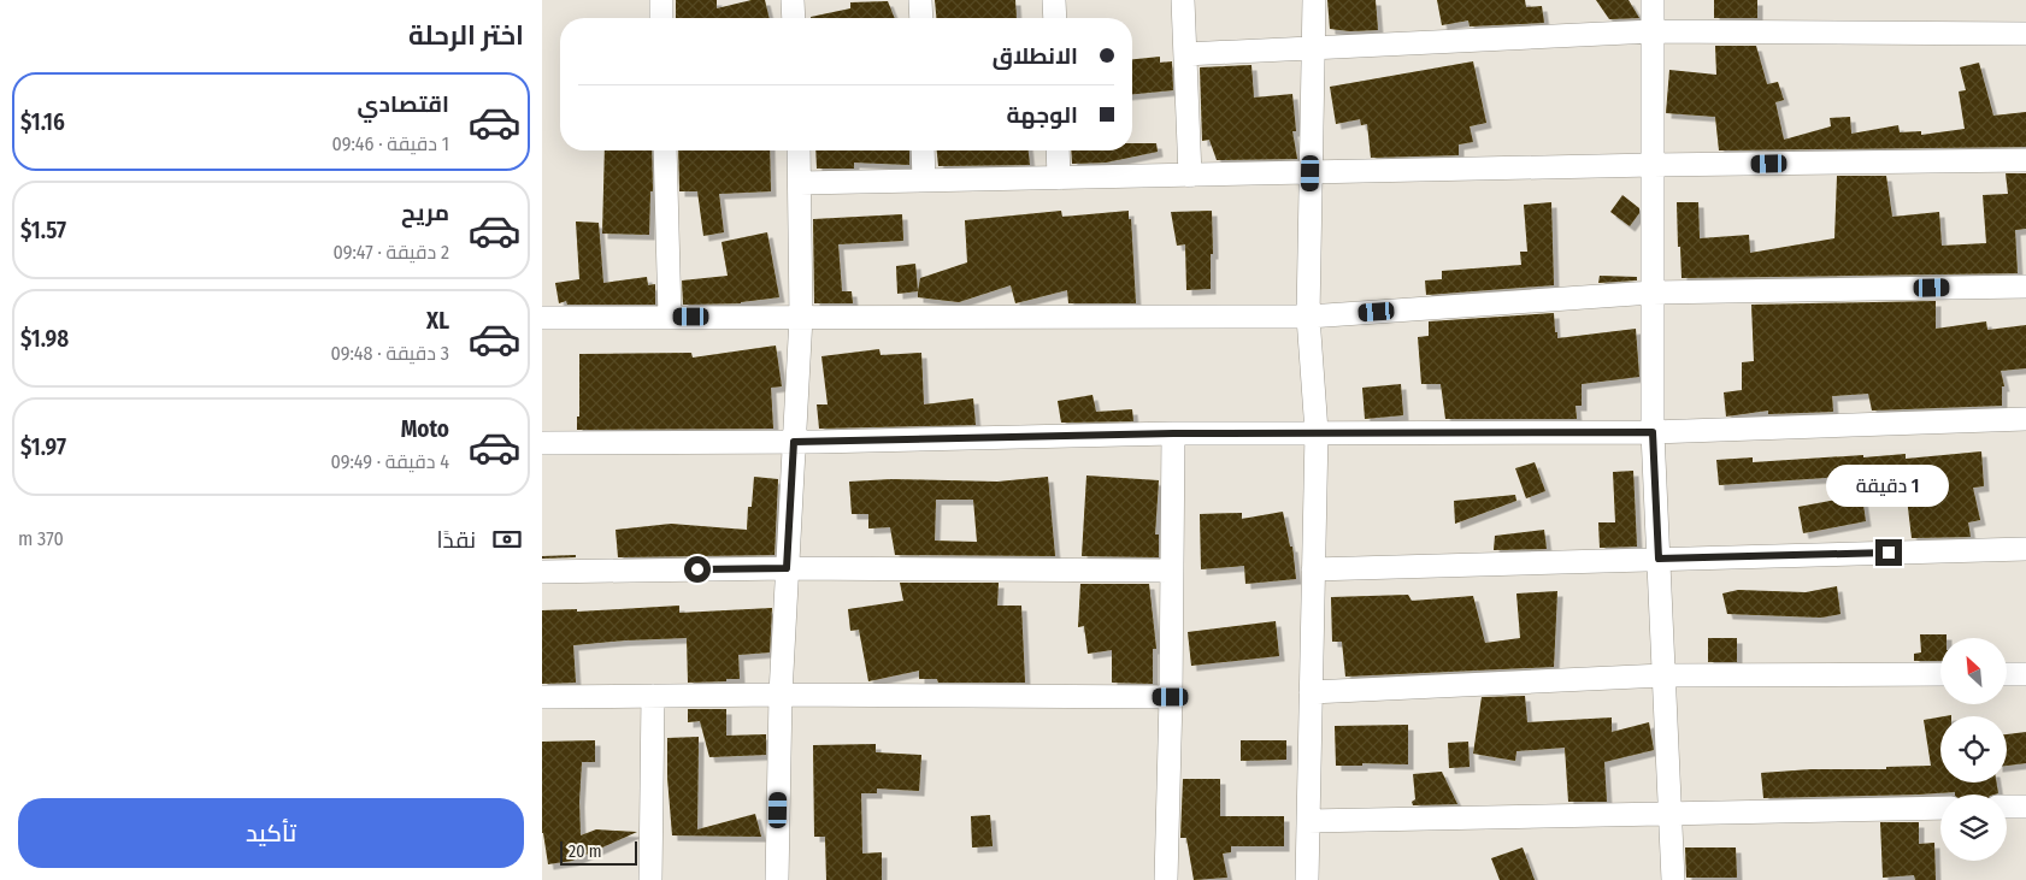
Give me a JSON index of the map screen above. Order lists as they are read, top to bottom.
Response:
{
  "scale_bar": "20 m",
  "north": "top left",
  "page": {
    "heading": "اختر الرحلة",
    "banner": ["الانطلاق", "الوجهة"],
    "list": [
      {
        "name": "اقتصادي",
        "note": "1 دقيقة · 09:46",
        "value": "$1.16"
      },
      {
        "name": "مريح",
        "note": "2 دقيقة · 09:47",
        "value": "$1.57"
      },
      {
        "name": "XL",
        "note": "3 دقيقة · 09:48",
        "value": "$1.98"
      },
      {
        "name": "Moto",
        "note": "4 دقيقة · 09:49",
        "value": "$1.97"
      }
    ],
    "bubble": "1 دقيقة",
    "pay": ["نقدًا", "370 m"],
    "buttons": "تأكيد",
    "scale": "20 m"
  }
}
